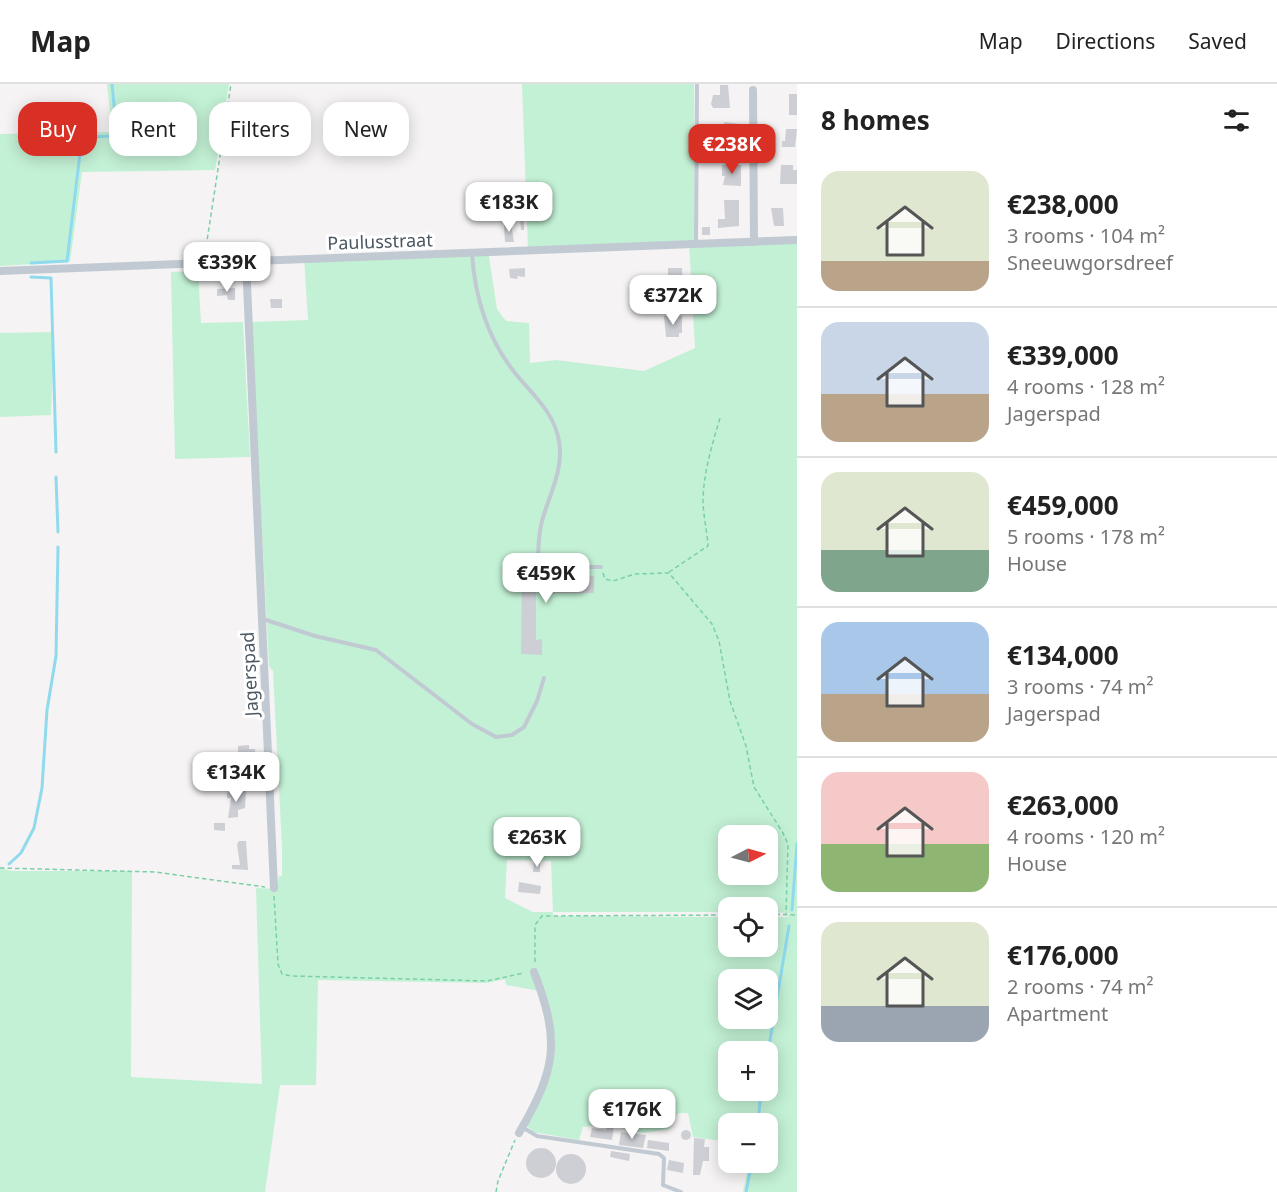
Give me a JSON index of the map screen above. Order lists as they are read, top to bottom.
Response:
{
  "streets": {
    "street": ["Paulusstraat", "Jagerspad"]
  },
  "crossings": [
    ["Paulusstraat", "Jagerspad"]
  ],
  "north": "right",
  "page": {
    "header": "Map",
    "nav": ["Map", "Directions", "Saved"],
    "heading": "8 homes",
    "chip": [
      "Buy",
      "Rent",
      "Filters",
      "New"
    ],
    "price": [
      "€238K",
      "€183K",
      "€339K",
      "€372K",
      "€459K",
      "€134K",
      "€263K",
      "€176K"
    ],
    "list": [
      {
        "name": "€238,000",
        "note": "3 rooms · 104 m² · Sneeuwgorsdreef"
      },
      {
        "name": "€339,000",
        "note": "4 rooms · 128 m² · Jagerspad"
      },
      {
        "name": "€459,000",
        "note": "5 rooms · 178 m² · House"
      },
      {
        "name": "€134,000",
        "note": "3 rooms · 74 m² · Jagerspad"
      },
      {
        "name": "€263,000",
        "note": "4 rooms · 120 m² · House"
      },
      {
        "name": "€176,000",
        "note": "2 rooms · 74 m² · Apartment"
      }
    ],
    "map_buttons": ["+", "−"]
  }
}
